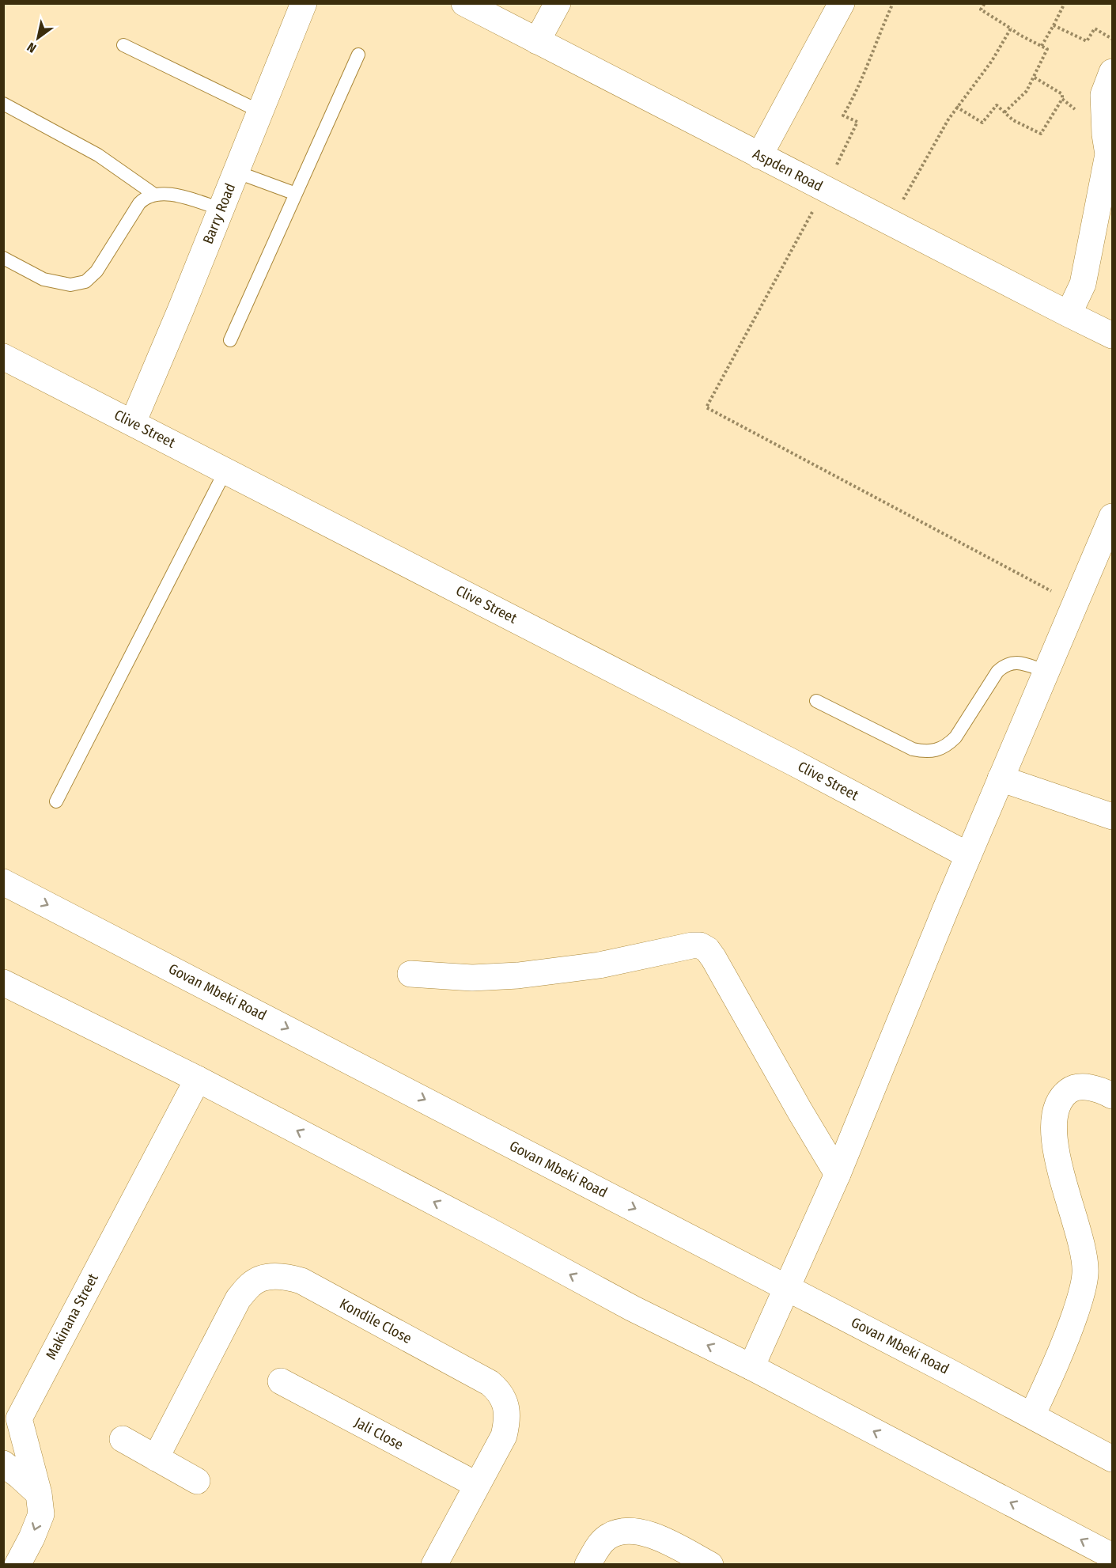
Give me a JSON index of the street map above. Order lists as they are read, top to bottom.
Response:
{
  "streets": {
    "street": [
      "Aspden Road",
      "Barry Road",
      "Clive Street",
      "Govan Mbeki Road",
      "Makinana Street",
      "Kondile Close",
      "Jali Close"
    ]
  },
  "crossings": [
    ["Barry Road", "Clive Street"],
    ["Kondile Close", "Jali Close"]
  ],
  "north": "bottom left"
}
